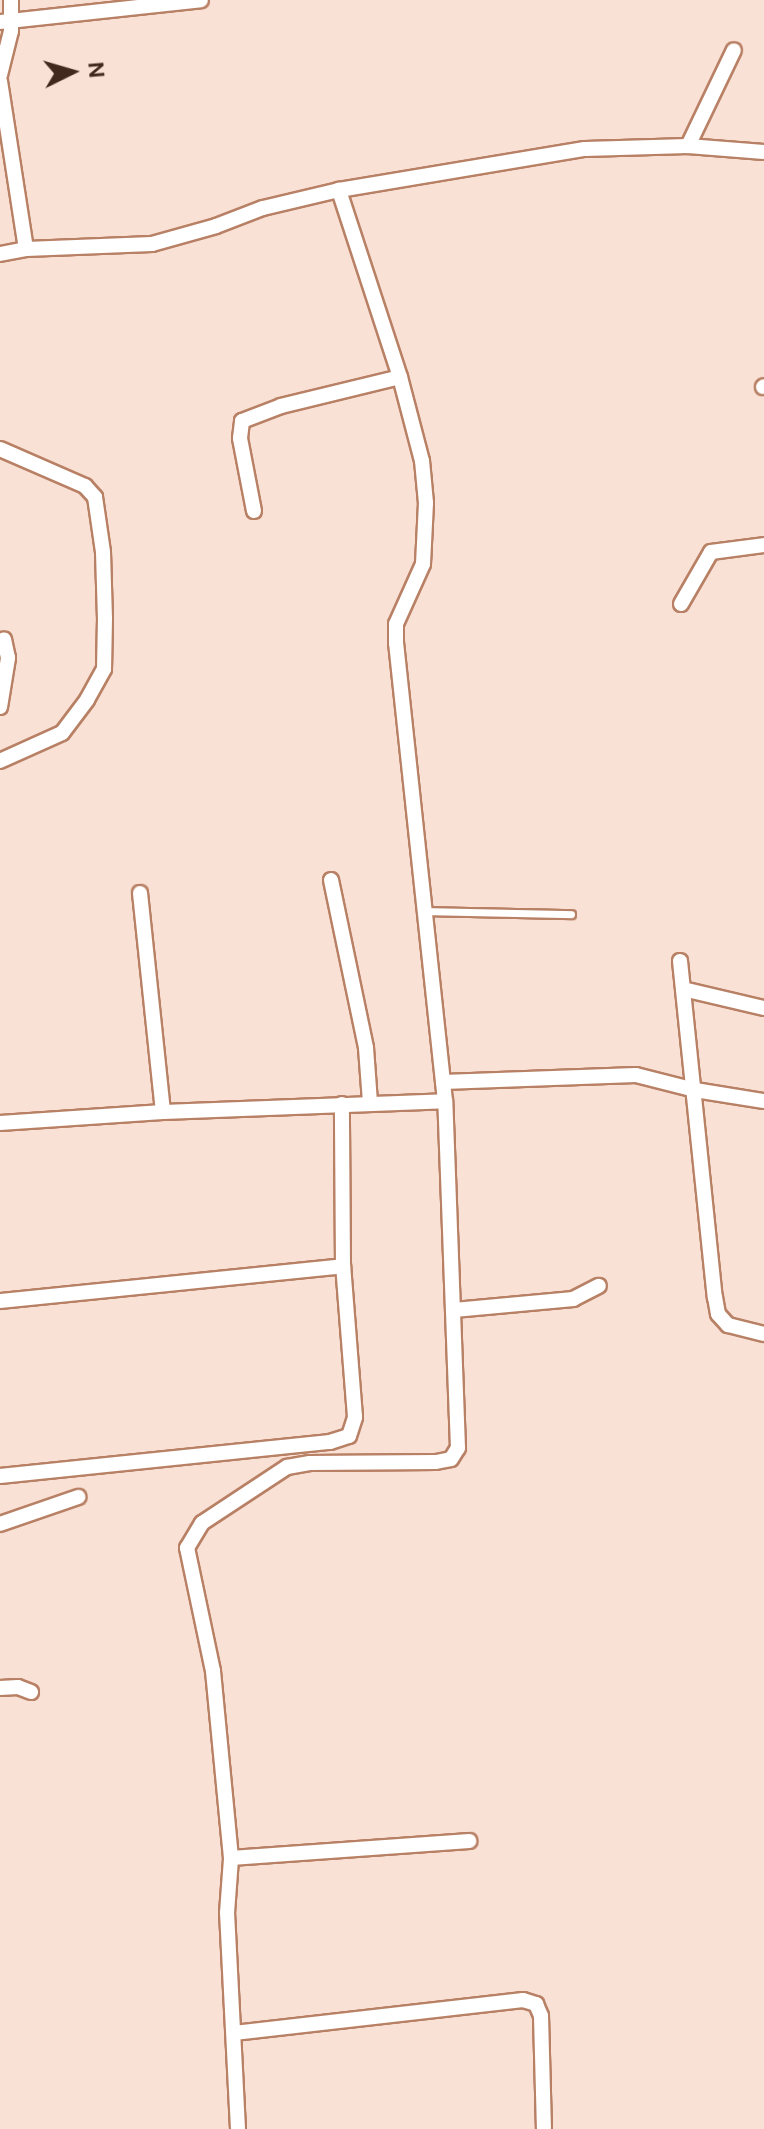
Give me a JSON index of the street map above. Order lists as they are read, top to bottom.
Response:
{
  "north": "right"
}
